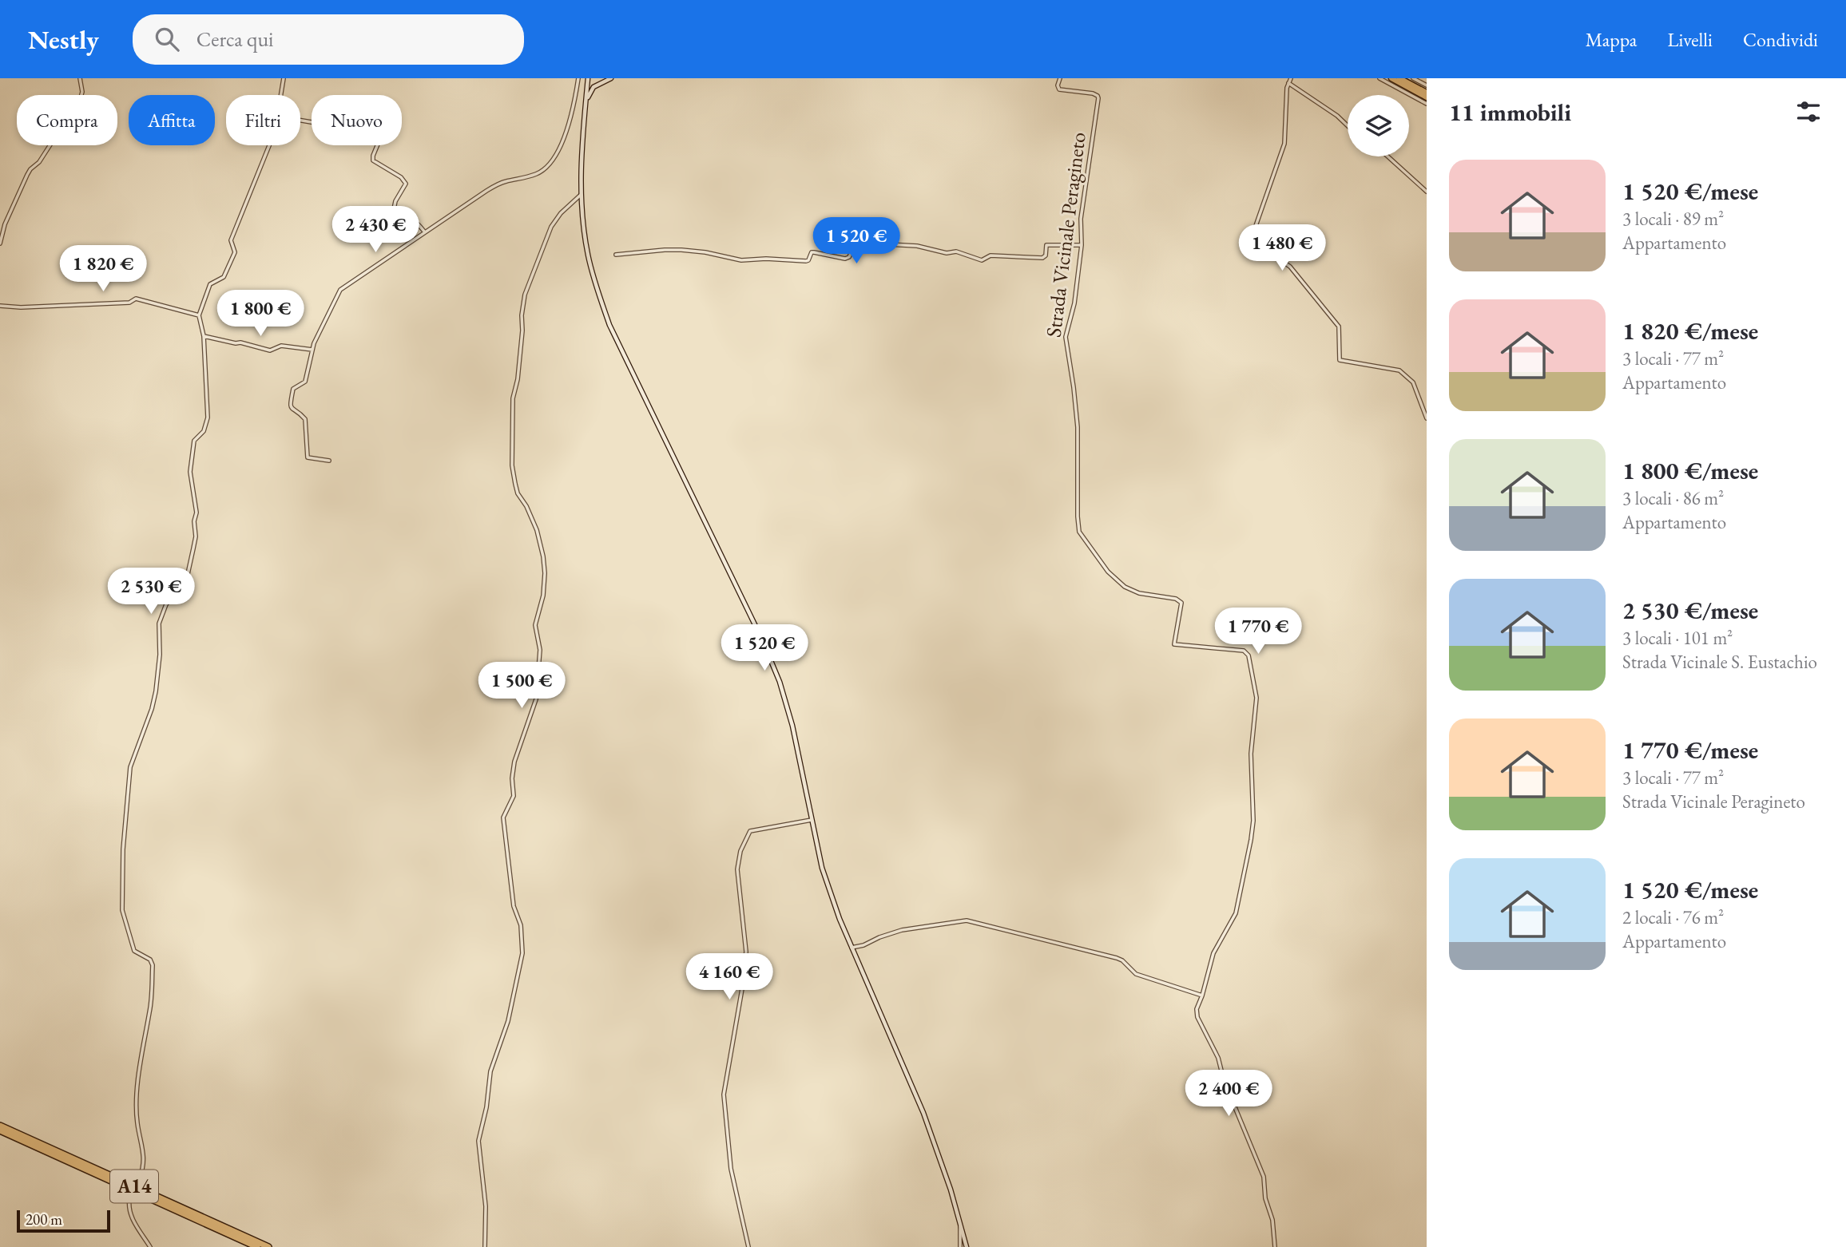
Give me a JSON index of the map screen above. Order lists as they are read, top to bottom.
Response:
{
  "streets": {
    "highway": ["A14"],
    "street": ["Strada Vicinale Peragineto"]
  },
  "scale_bar": "200 m",
  "page": {
    "header": "Nestly",
    "search": "Cerca qui",
    "nav": ["Mappa", "Livelli", "Condividi"],
    "heading": "11 immobili",
    "chip": [
      "Compra",
      "Affitta",
      "Filtri",
      "Nuovo"
    ],
    "list": [
      {
        "name": "1 520 €/mese",
        "note": "3 locali · 89 m² · Appartamento"
      },
      {
        "name": "1 820 €/mese",
        "note": "3 locali · 77 m² · Appartamento"
      },
      {
        "name": "1 800 €/mese",
        "note": "3 locali · 86 m² · Appartamento"
      },
      {
        "name": "2 530 €/mese",
        "note": "3 locali · 101 m² · Strada Vicinale S. Eustachio"
      },
      {
        "name": "1 770 €/mese",
        "note": "3 locali · 77 m² · Strada Vicinale Peragineto"
      },
      {
        "name": "1 520 €/mese",
        "note": "2 locali · 76 m² · Appartamento"
      }
    ],
    "price": [
      "2 430 €",
      "1 520 €",
      "1 480 €",
      "1 820 €",
      "1 800 €",
      "2 530 €",
      "1 770 €",
      "1 520 €",
      "1 500 €",
      "4 160 €",
      "2 400 €"
    ],
    "scale": "200 m"
  }
}
